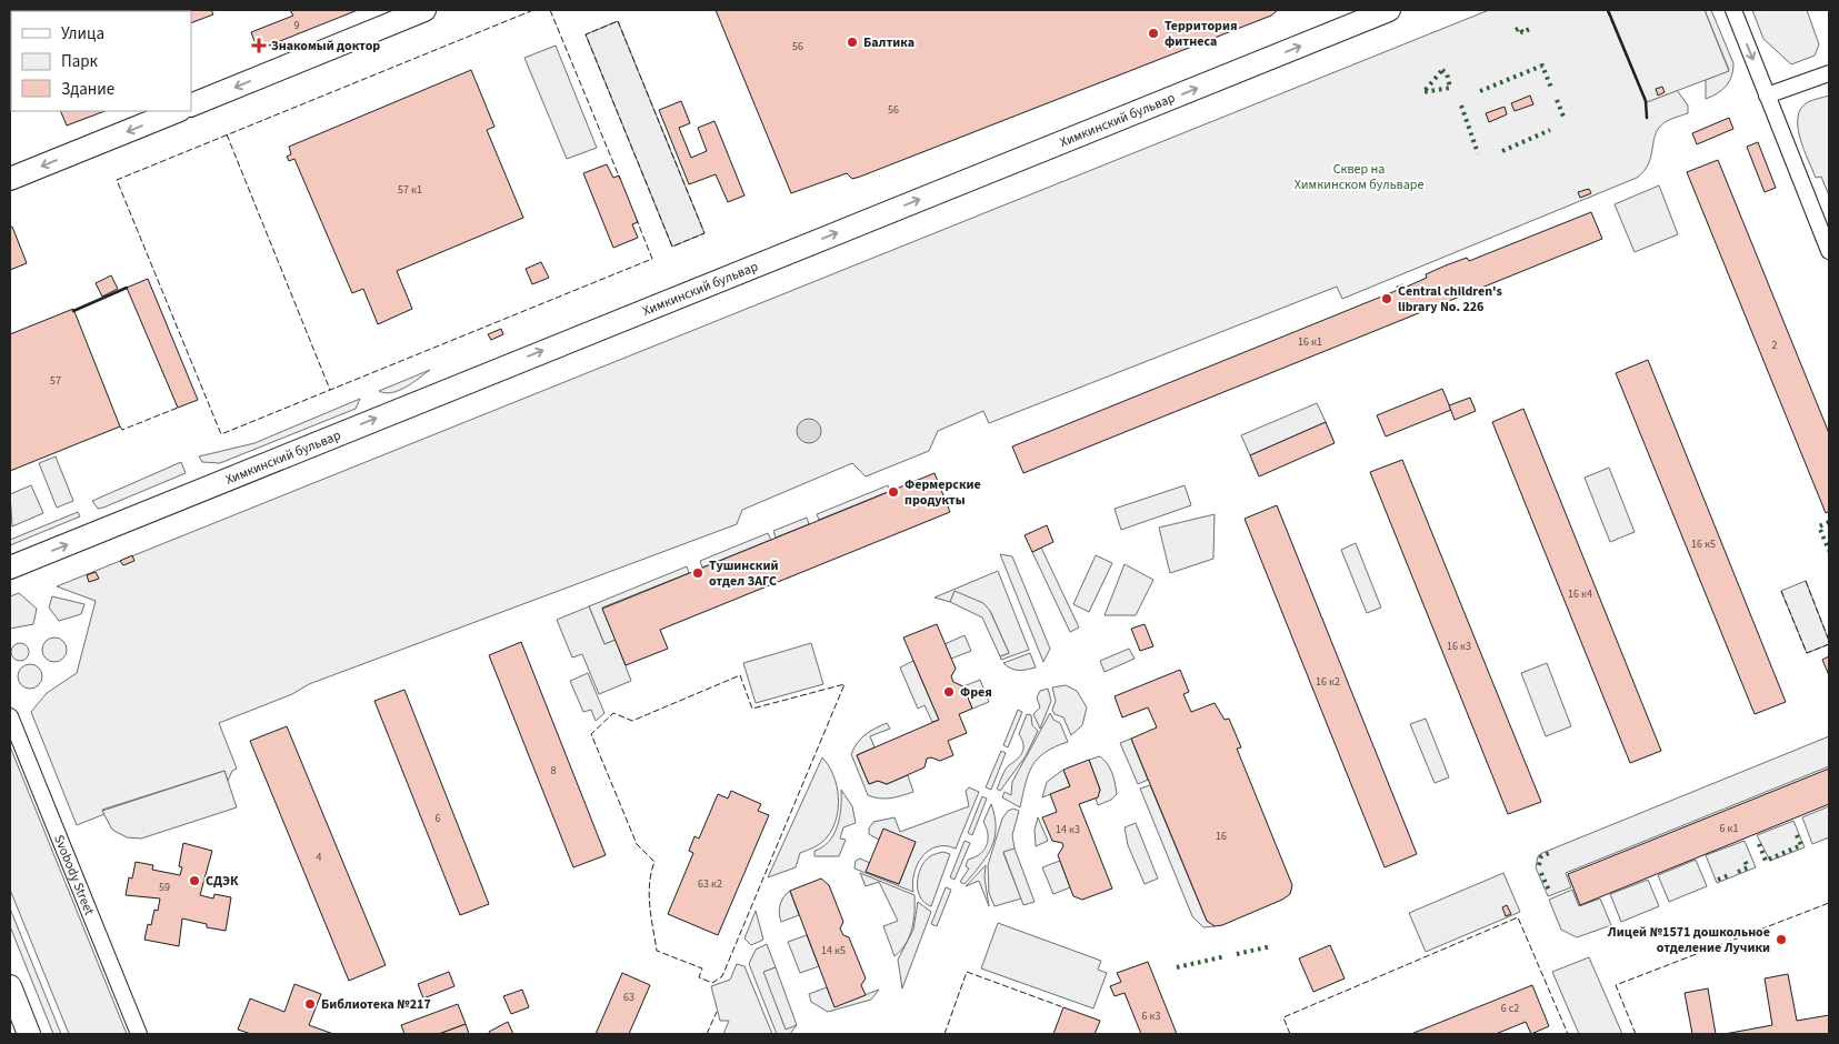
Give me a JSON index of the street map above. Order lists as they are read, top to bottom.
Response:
{
  "streets": {
    "main road": ["Химкинский бульвар"],
    "street": ["Svobody Street"]
  },
  "one_way": ["Химкинский бульвар"],
  "parks": ["Сквер на Химкинском бульваре"],
  "places": {
    "other": [
      "Территория фитнеса",
      "Балтика",
      "Central children's library No. 226",
      "Фермерские продукты",
      "Тушинский отдел ЗАГС",
      "Фрея",
      "СДЭК",
      "Лицей №1571 дошкольное отделение Лучики",
      "Библиотека №217"
    ],
    "health": ["Знакомый доктор"]
  },
  "house_numbers": [
    "9",
    "56",
    "56",
    "57 к1",
    "16 к1",
    "2",
    "57",
    "16 к5",
    "16 к4",
    "16 к3",
    "16 к2",
    "8",
    "6",
    "6 к1",
    "14 к3",
    "16",
    "4",
    "63 к2",
    "59",
    "14 к5",
    "63",
    "6 с2",
    "6 к3"
  ],
  "legend": ["Улица", "Парк", "Здание"]
}
